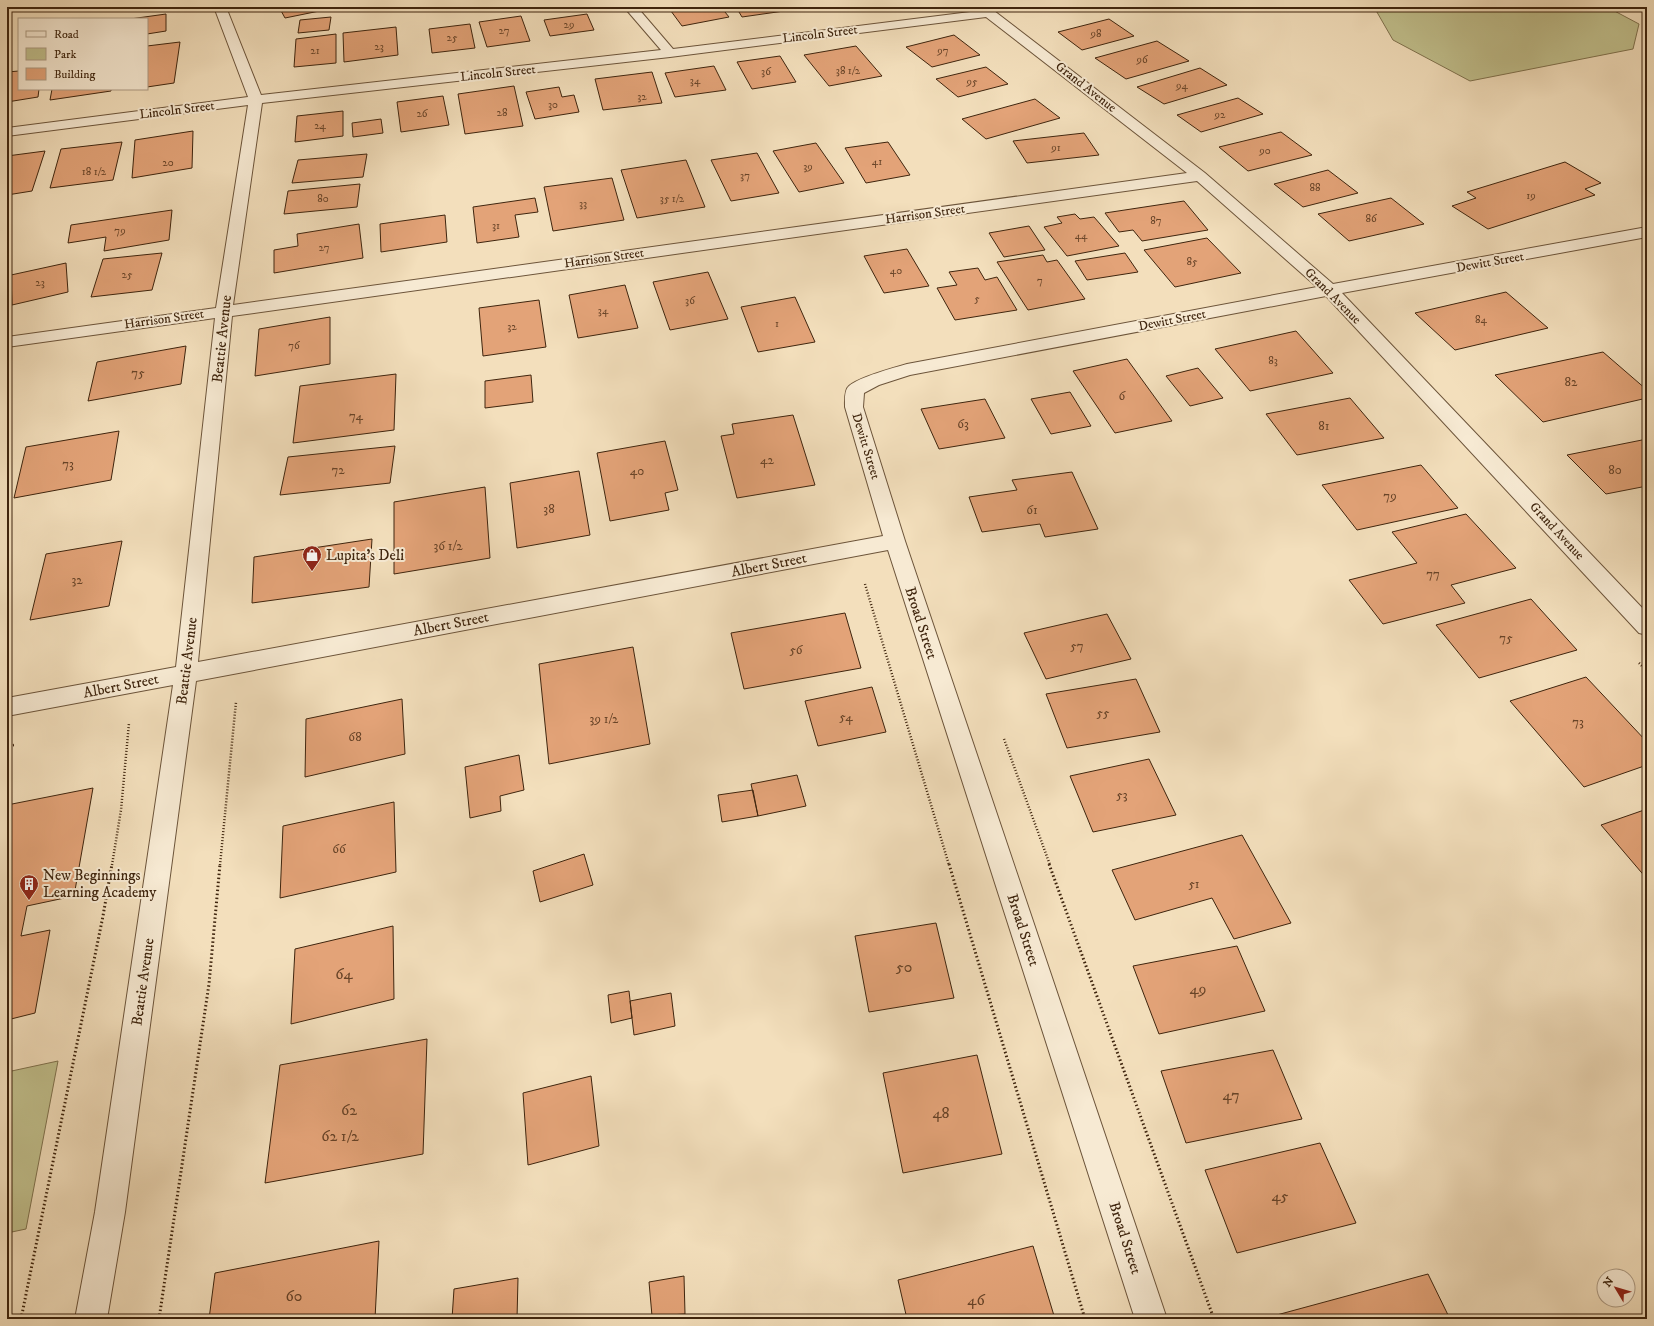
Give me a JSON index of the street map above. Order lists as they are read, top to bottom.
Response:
{
  "streets": {
    "street": [
      "Lincoln Street",
      "Grand Avenue",
      "Harrison Street",
      "Dewitt Street",
      "Beattie Avenue",
      "Albert Street",
      "Broad Street"
    ]
  },
  "crossings": [
    ["Lincoln Street", "Grand Avenue"],
    ["Lincoln Street", "Beattie Avenue"],
    ["Grand Avenue", "Harrison Street"],
    ["Grand Avenue", "Dewitt Street"],
    ["Harrison Street", "Beattie Avenue"],
    ["Dewitt Street", "Albert Street"],
    ["Dewitt Street", "Broad Street"],
    ["Beattie Avenue", "Albert Street"],
    ["Albert Street", "Broad Street"]
  ],
  "places": {
    "shop": ["Lupita's Deli"],
    "building": ["New Beginnings Learning Academy"]
  },
  "house_numbers": [
    "29",
    "27",
    "98",
    "25",
    "23",
    "21",
    "97",
    "96",
    "38 1/2",
    "36",
    "34",
    "95",
    "94",
    "32",
    "30",
    "28",
    "26",
    "92",
    "24",
    "91",
    "90",
    "41",
    "20",
    "39",
    "18 1/2",
    "37",
    "88",
    "19",
    "80",
    "35 1/2",
    "33",
    "86",
    "87",
    "31",
    "79",
    "44",
    "27",
    "85",
    "40",
    "25",
    "7",
    "23",
    "5",
    "36",
    "34",
    "84",
    "1",
    "32",
    "76",
    "83",
    "75",
    "82",
    "6",
    "74",
    "63",
    "81",
    "42",
    "73",
    "72",
    "80",
    "40",
    "79",
    "38",
    "61",
    "36 1/2",
    "77",
    "32",
    "75",
    "57",
    "56",
    "55",
    "54",
    "39 1/2",
    "73",
    "68",
    "53",
    "66",
    "51",
    "50",
    "64",
    "49",
    "47",
    "62",
    "48",
    "62 1/2",
    "45",
    "60",
    "46"
  ],
  "legend": ["Road", "Park", "Building"],
  "north": "top left"
}
